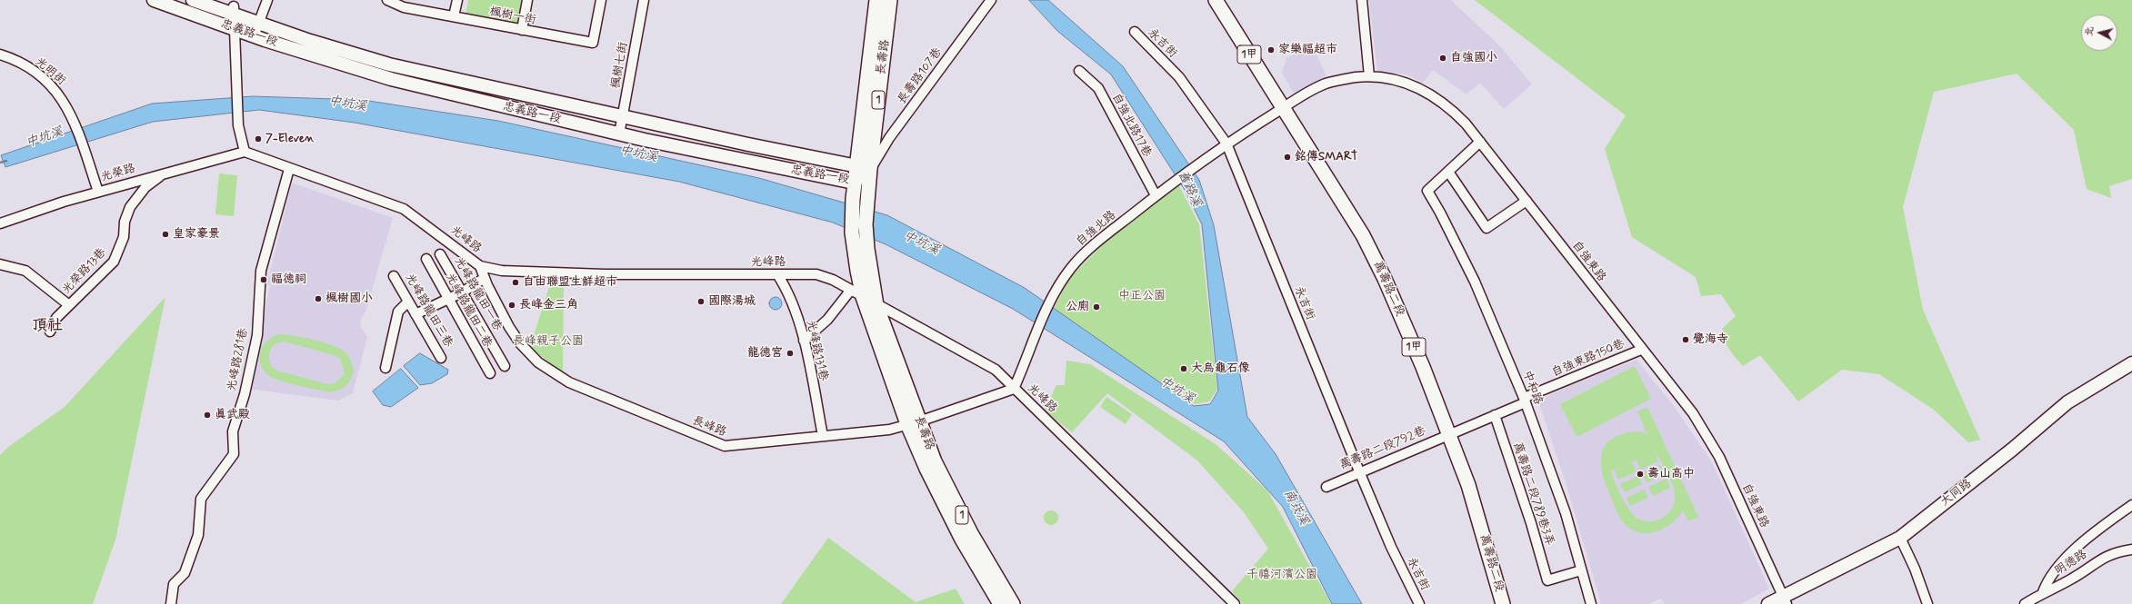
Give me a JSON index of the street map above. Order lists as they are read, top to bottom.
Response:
{
  "streets": {
    "main road": [
      "忠義路一段",
      "1甲",
      "長壽路",
      "1",
      "萬壽路二段",
      "大同路"
    ],
    "street": [
      "楓樹一街",
      "永吉街",
      "楓樹七街",
      "光明街",
      "長壽路107巷",
      "自強北路17巷",
      "光榮路",
      "自強北路",
      "光峰路",
      "自強東路",
      "光榮路13巷",
      "光峰路龍田一巷",
      "光峰路龍田三巷",
      "光峰路龍田二巷",
      "光峰路131巷",
      "自強東路150巷",
      "光峰路281巷",
      "中和路",
      "長峰路",
      "萬壽路二段792巷",
      "萬壽路二段789巷3弄",
      "明德路"
    ]
  },
  "crossings": [
    ["忠義路一段", "長壽路"],
    ["忠義路一段", "楓樹七街"],
    ["忠義路一段", "長壽路107巷"],
    ["永吉街", "自強北路"],
    ["永吉街", "萬壽路二段792巷"],
    ["長壽路", "長壽路107巷"],
    ["長壽路", "光峰路"],
    ["長壽路", "長峰路"],
    ["光明街", "光榮路"],
    ["自強北路17巷", "自強北路"],
    ["光榮路", "光峰路"],
    ["光榮路", "光榮路13巷"],
    ["自強北路", "光峰路"],
    ["自強北路", "長峰路"],
    ["光峰路", "光峰路131巷"],
    ["光峰路", "光峰路281巷"],
    ["光峰路", "長峰路"],
    ["自強東路", "萬壽路二段"],
    ["自強東路", "自強東路150巷"],
    ["自強東路", "大同路"],
    ["萬壽路二段", "萬壽路二段792巷"],
    ["光峰路131巷", "長峰路"],
    ["自強東路150巷", "中和路"],
    ["自強東路150巷", "萬壽路二段792巷"],
    ["自強東路150巷", "萬壽路二段789巷3弄"],
    ["中和路", "萬壽路二段789巷3弄"],
    ["萬壽路二段792巷", "萬壽路二段789巷3弄"]
  ],
  "districts": ["頂社"],
  "water": ["中坑溪", "舊路溪", "南崁溪"],
  "parks": ["中正公園", "長峰親子公園", "千禧河濱公園"],
  "places": [
    "家樂福超市",
    "自強國小",
    "7-Eleven",
    "銘傳SMART",
    "皇家豪景",
    "福德祠",
    "自由聯盟生鮮超市",
    "楓樹國小",
    "國際湯城",
    "長峰金三角",
    "公廁",
    "覺海寺",
    "龍德宮",
    "大烏龜石像",
    "真武殿",
    "壽山高中"
  ],
  "north": "left"
}
